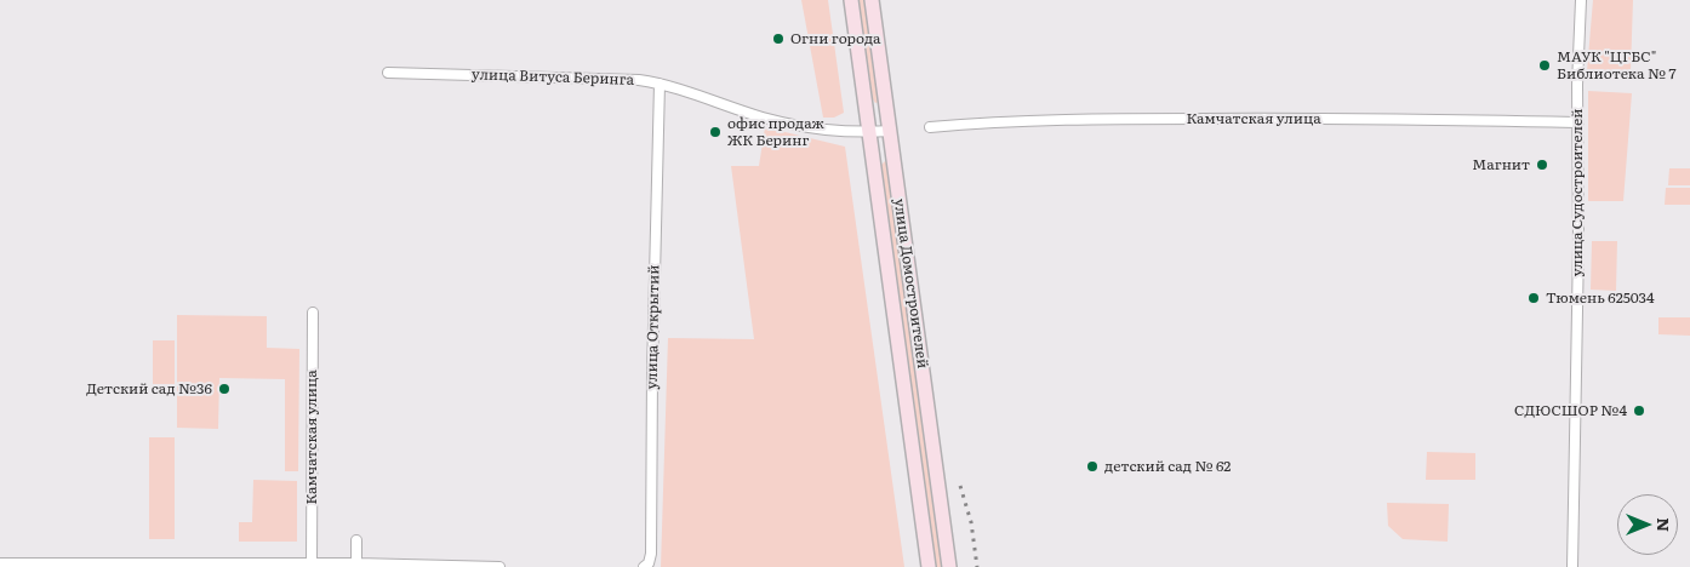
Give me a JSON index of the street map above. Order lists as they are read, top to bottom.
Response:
{
  "streets": {
    "main road": ["улица Домостроителей"],
    "street": [
      "улица Витуса Беринга",
      "Камчатская улица",
      "улица Судостроителей",
      "улица Открытий"
    ]
  },
  "crossings": [
    ["улица Витуса Беринга", "улица Домостроителей"],
    ["улица Витуса Беринга", "улица Открытий"],
    ["Камчатская улица", "улица Судостроителей"]
  ],
  "places": [
    "Огни города",
    "МАУК \"ЦГБС\" Библиотека № 7",
    "офис продаж ЖК Беринг",
    "Магнит",
    "Тюмень 625034",
    "Детский сад №36",
    "СДЮСШОР №4",
    "детский сад № 62"
  ],
  "north": "right"
}
